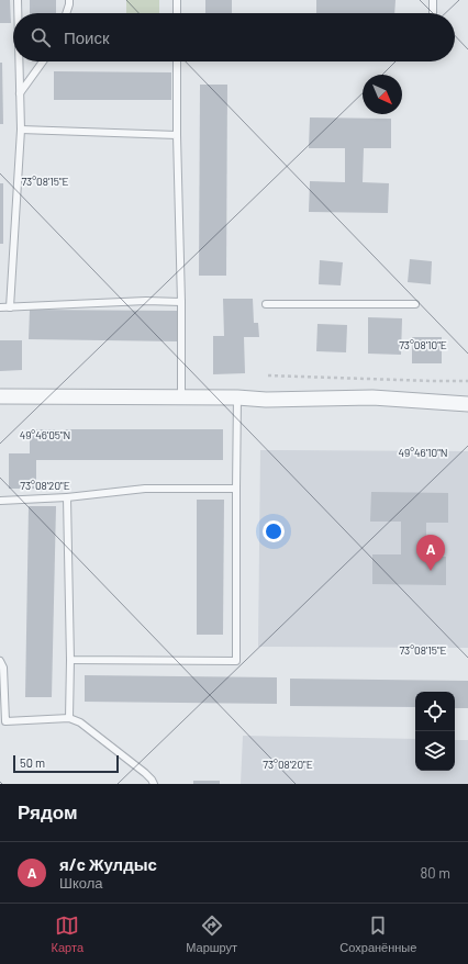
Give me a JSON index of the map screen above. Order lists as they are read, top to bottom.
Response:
{
  "scale_bar": "50 m",
  "north": "bottom right",
  "page": {
    "search": "Поиск",
    "pins": "A",
    "scale": "50 m",
    "heading": "Рядом",
    "list": [
      {
        "mark": "A",
        "name": "я/c Жулдыс",
        "note": "Школа",
        "value": "80 m"
      }
    ],
    "nav": ["Карта", "Маршрут", "Сохранённые"]
  },
  "coordinates": [
    "73°08'15\"E",
    "73°08'10\"E",
    "49°46'05\"N",
    "49°46'10\"N",
    "73°08'20\"E"
  ]
}
